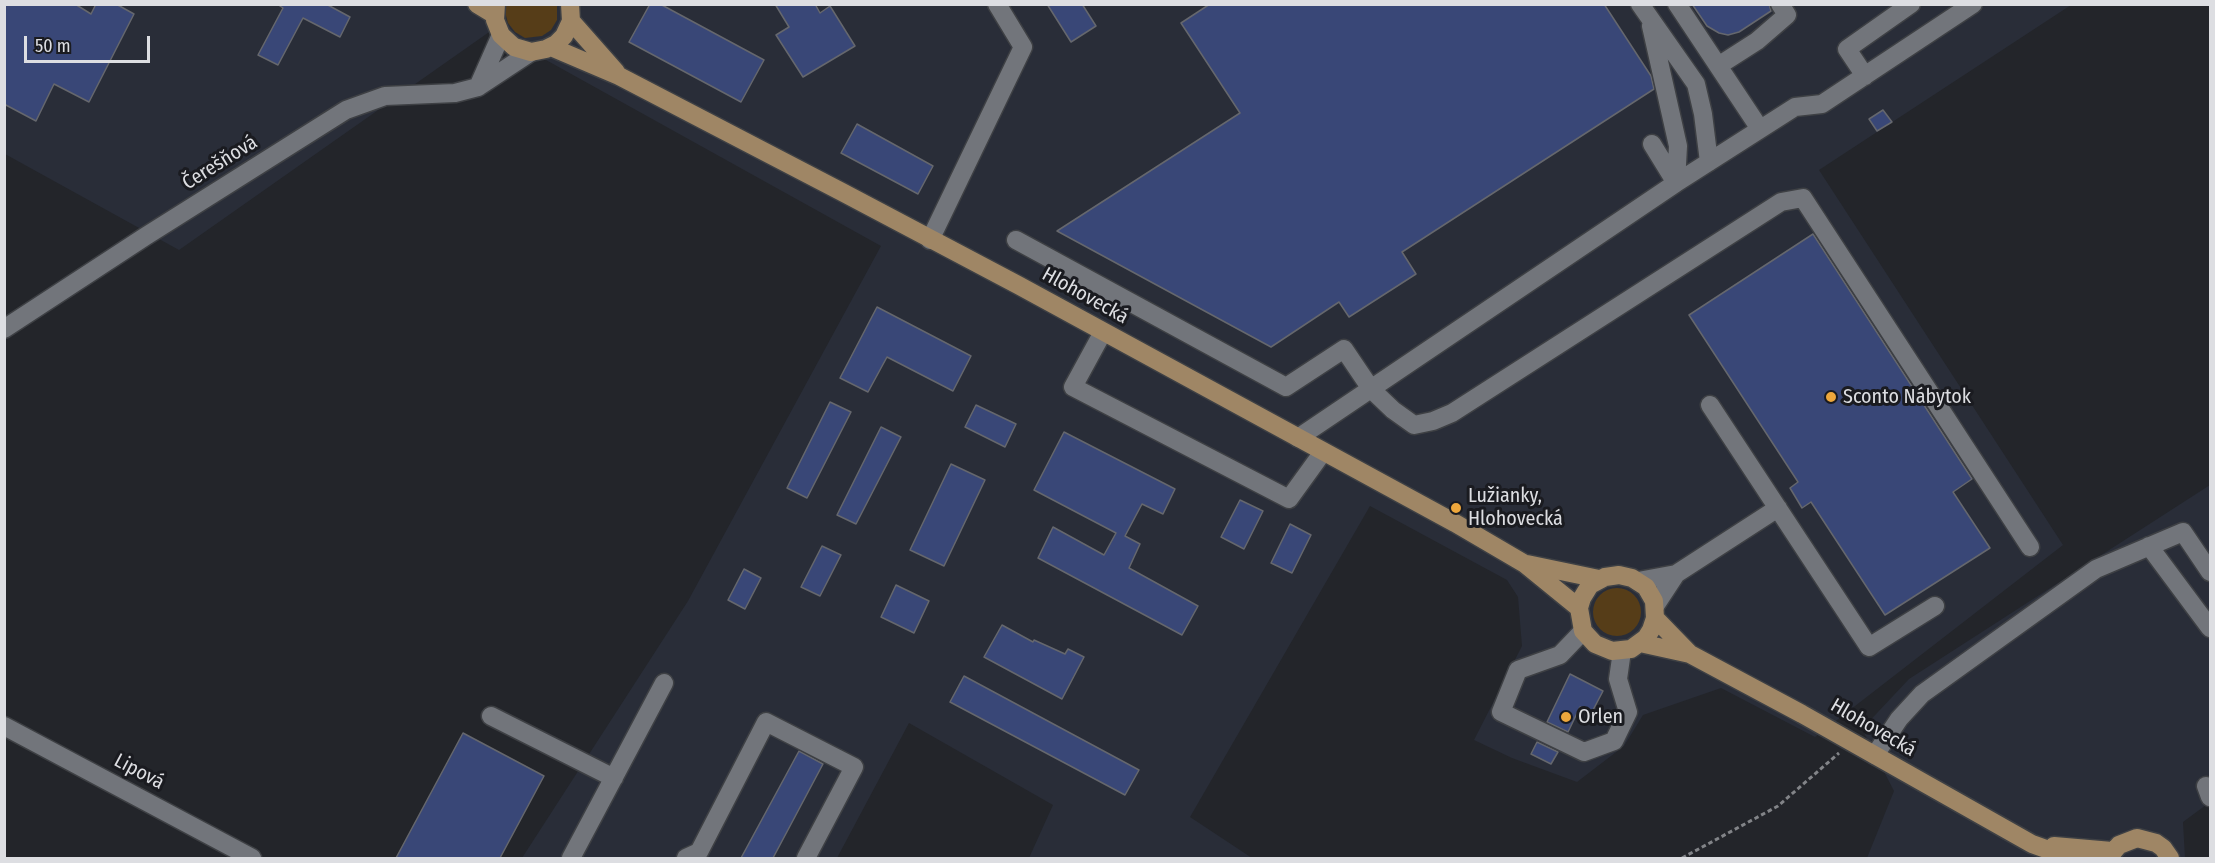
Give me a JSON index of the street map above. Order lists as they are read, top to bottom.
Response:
{
  "streets": {
    "main road": ["Hlohovecká"],
    "street": ["Čerešňová", "Lipová"]
  },
  "places": ["Sconto Nábytok", "Lužianky, Hlohovecká", "Orlen"],
  "scale_bar": "50 m"
}
